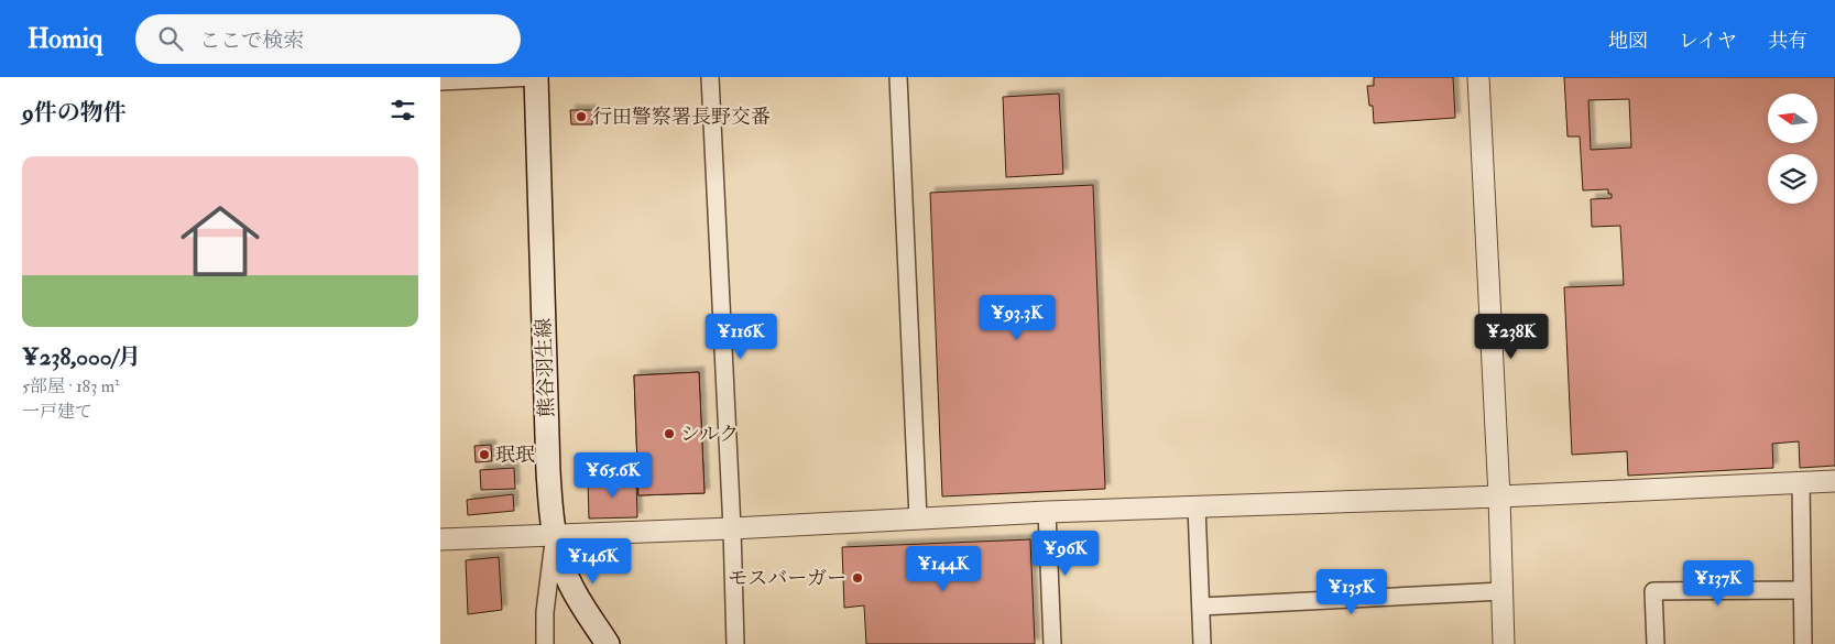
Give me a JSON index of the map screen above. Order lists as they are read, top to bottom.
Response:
{
  "streets": {
    "main road": ["熊谷羽生線"]
  },
  "places": [
    "行田警察署長野交番",
    "シルク",
    "珉珉",
    "モスバーガー"
  ],
  "north": "left",
  "page": {
    "header": "Homiq",
    "search": "ここで検索",
    "nav": ["地図", "レイヤ", "共有"],
    "heading": "9件の物件",
    "list": [
      {
        "name": "¥238,000/月",
        "note": "5部屋 · 183 m² · 一戸建て"
      }
    ],
    "price": [
      "¥93.3K",
      "¥116K",
      "¥238K",
      "¥65.6K",
      "¥96K",
      "¥146K",
      "¥144K",
      "¥137K",
      "¥135K"
    ]
  }
}
